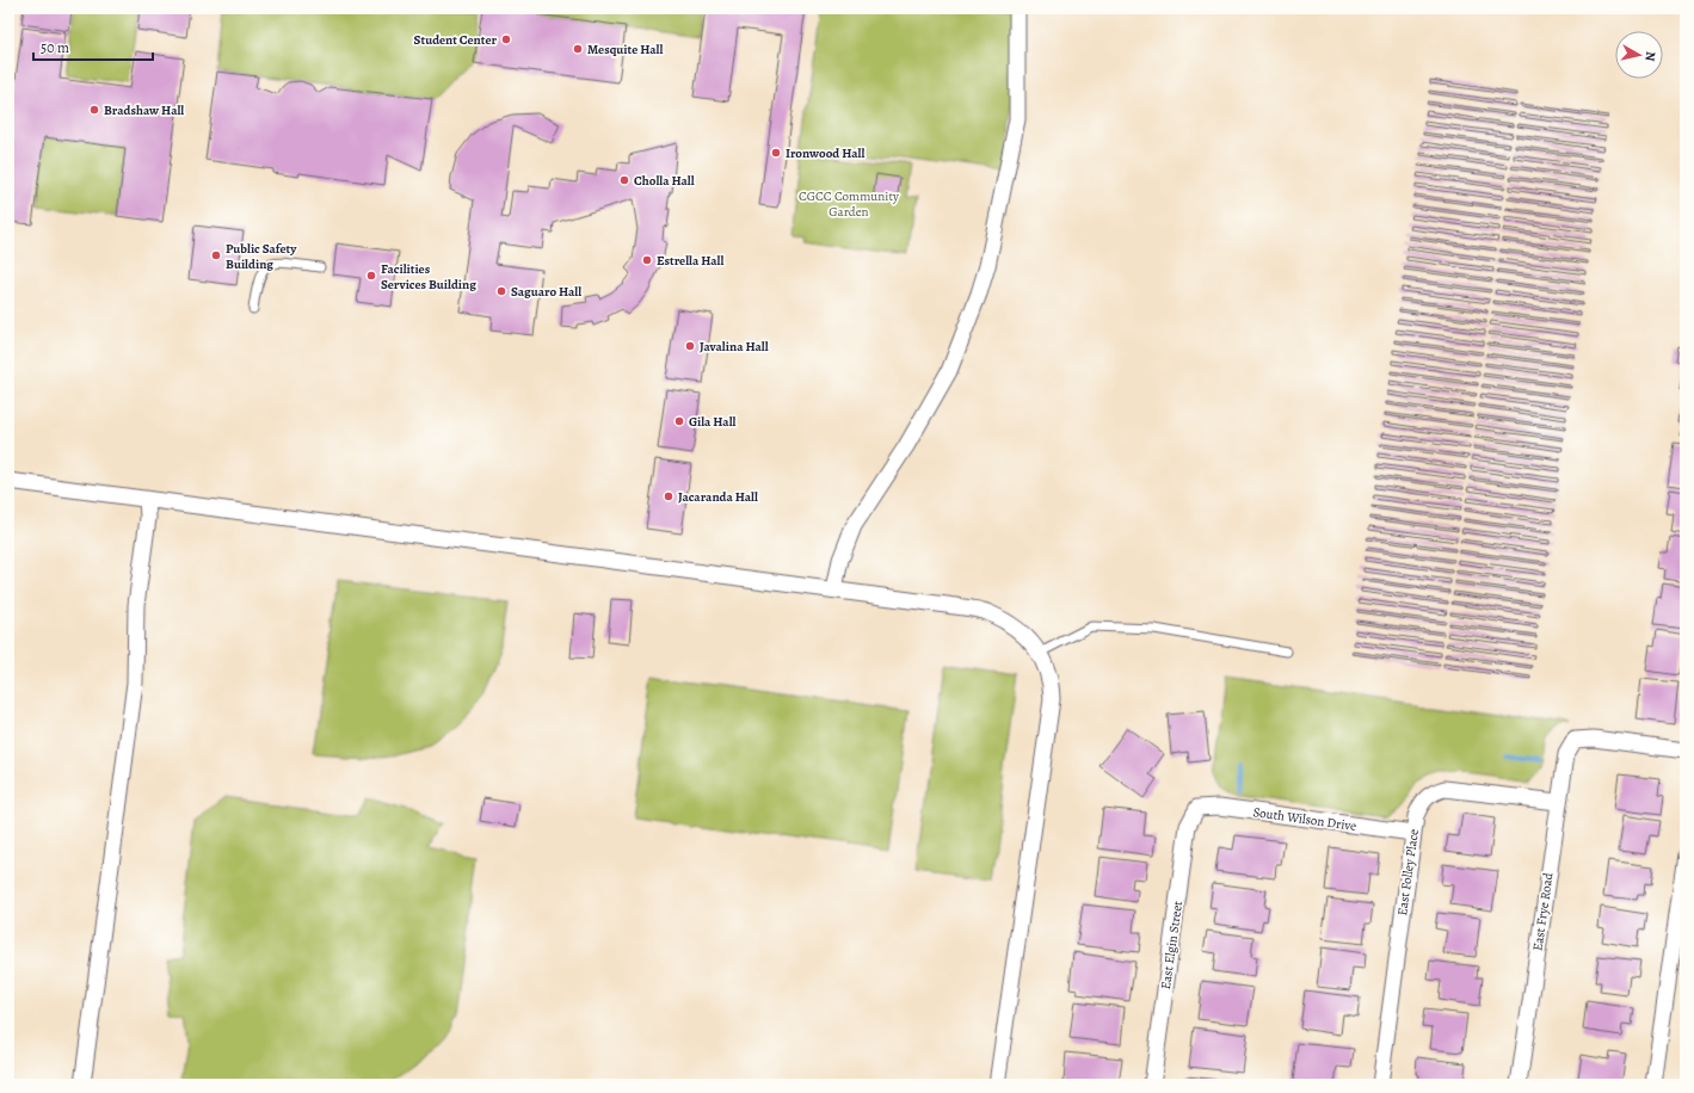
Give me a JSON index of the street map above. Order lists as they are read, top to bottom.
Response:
{
  "streets": {
    "street": [
      "South Wilson Drive",
      "East Folley Place",
      "East Frye Road",
      "East Elgin Street"
    ]
  },
  "crossings": [
    ["South Wilson Drive", "East Folley Place"],
    ["South Wilson Drive", "East Elgin Street"],
    ["East Folley Place", "East Frye Road"]
  ],
  "parks": ["CGCC Community Garden"],
  "places": [
    "Student Center",
    "Mesquite Hall",
    "Bradshaw Hall",
    "Ironwood Hall",
    "Cholla Hall",
    "Public Safety Building",
    "Estrella Hall",
    "Facilities Services Building",
    "Saguaro Hall",
    "Javalina Hall",
    "Gila Hall",
    "Jacaranda Hall"
  ],
  "scale_bar": "50 m",
  "north": "right"
}
